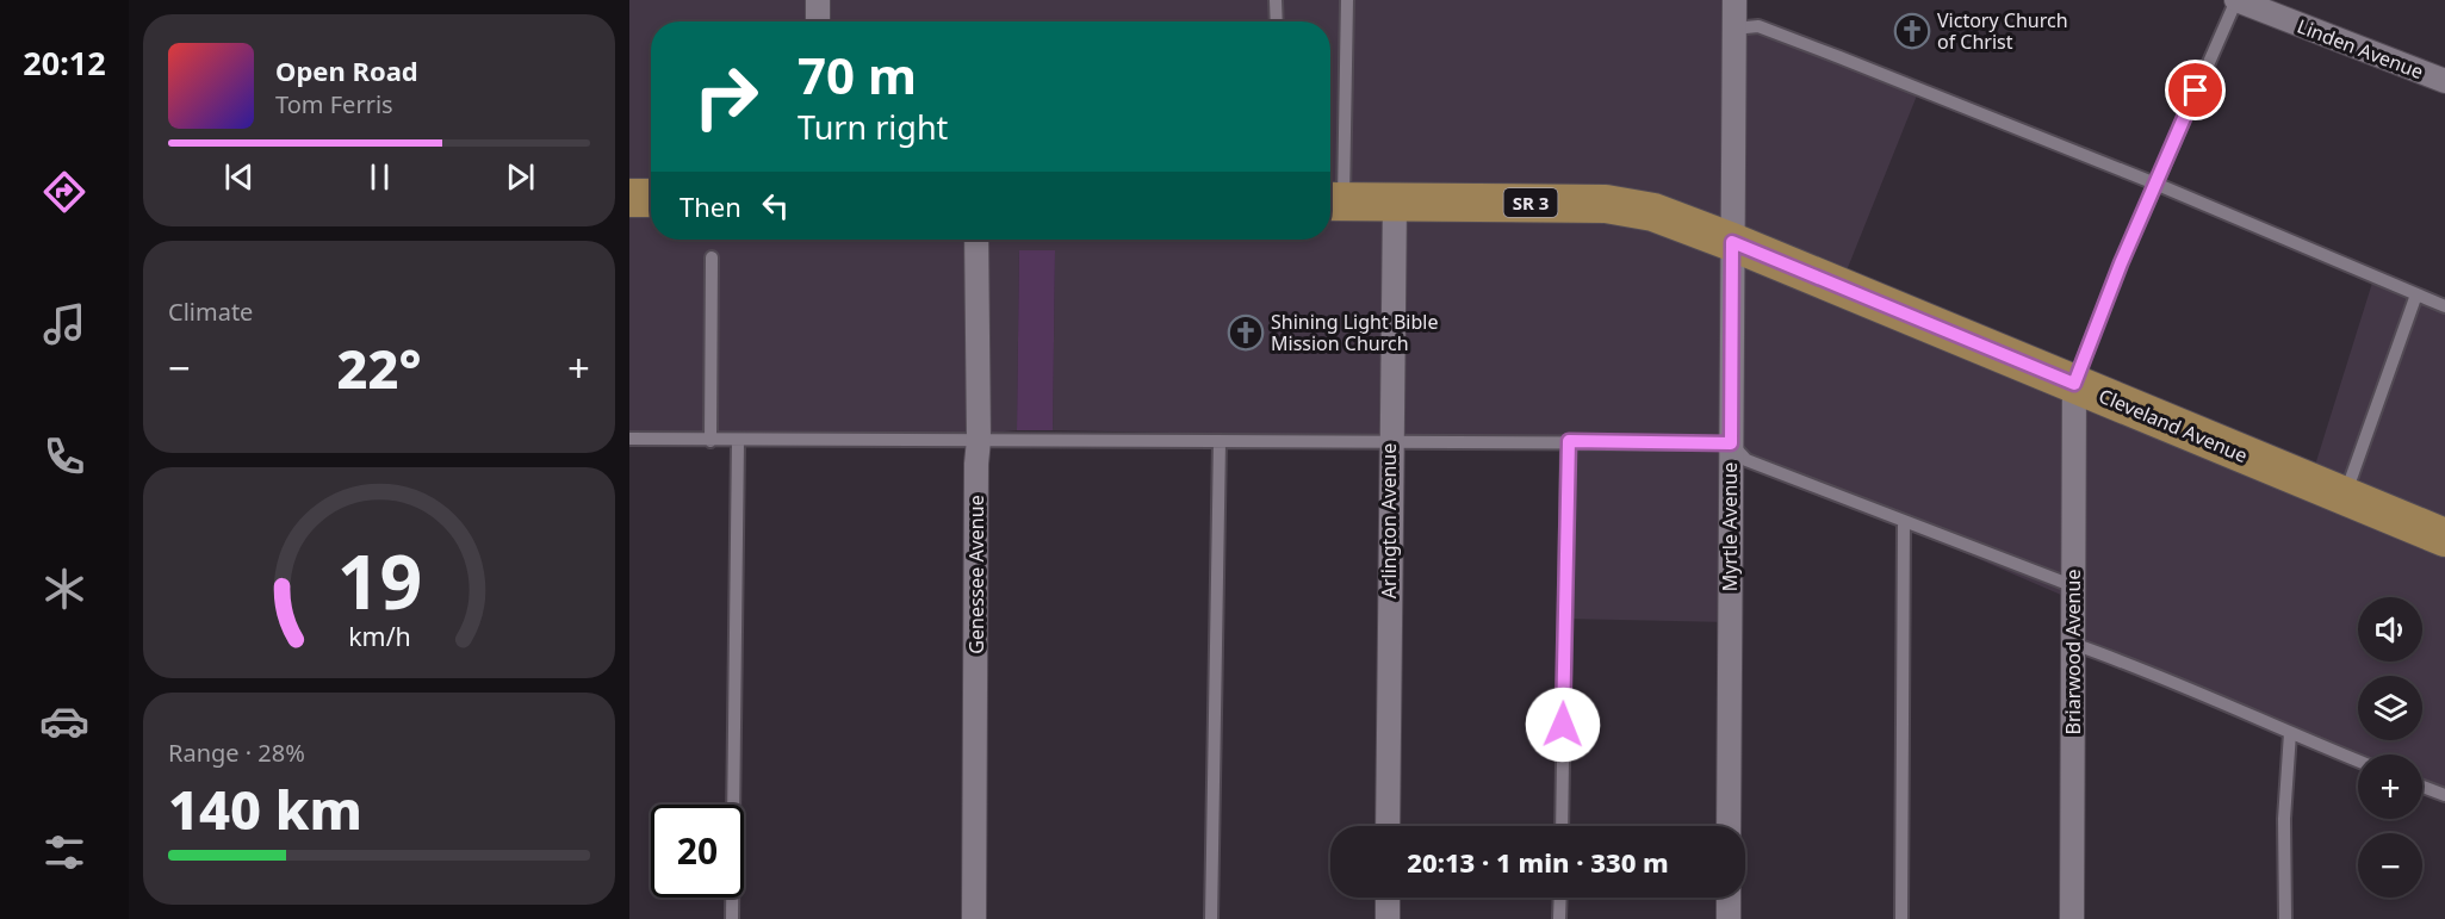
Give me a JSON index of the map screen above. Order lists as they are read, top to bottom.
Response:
{
  "streets": {
    "main road": ["SR 3", "Cleveland Avenue"],
    "street": [
      "Linden Avenue",
      "Arlington Avenue",
      "Myrtle Avenue",
      "Genessee Avenue",
      "Briarwood Avenue"
    ]
  },
  "crossings": [
    ["Cleveland Avenue", "Arlington Avenue"],
    ["Cleveland Avenue", "Myrtle Avenue"],
    ["Cleveland Avenue", "Briarwood Avenue"]
  ],
  "places": {
    "church": ["Victory Church of Christ", "Shining Light Bible Mission Church"]
  },
  "page": {
    "tabs": "20:12",
    "turn": ["70 m", "Turn right"],
    "song": ["Open Road", "Tom Ferris"],
    "then": "Then",
    "tile": [
      "Climate",
      ["Range · 28%", "140 km"]
    ],
    "heat": ["−", "22°", "+"],
    "map_buttons": ["+", "−"],
    "limit": "20",
    "trip": "20:13 · 1 min · 330 m",
    "gauge": ["19", "km/h"]
  }
}
